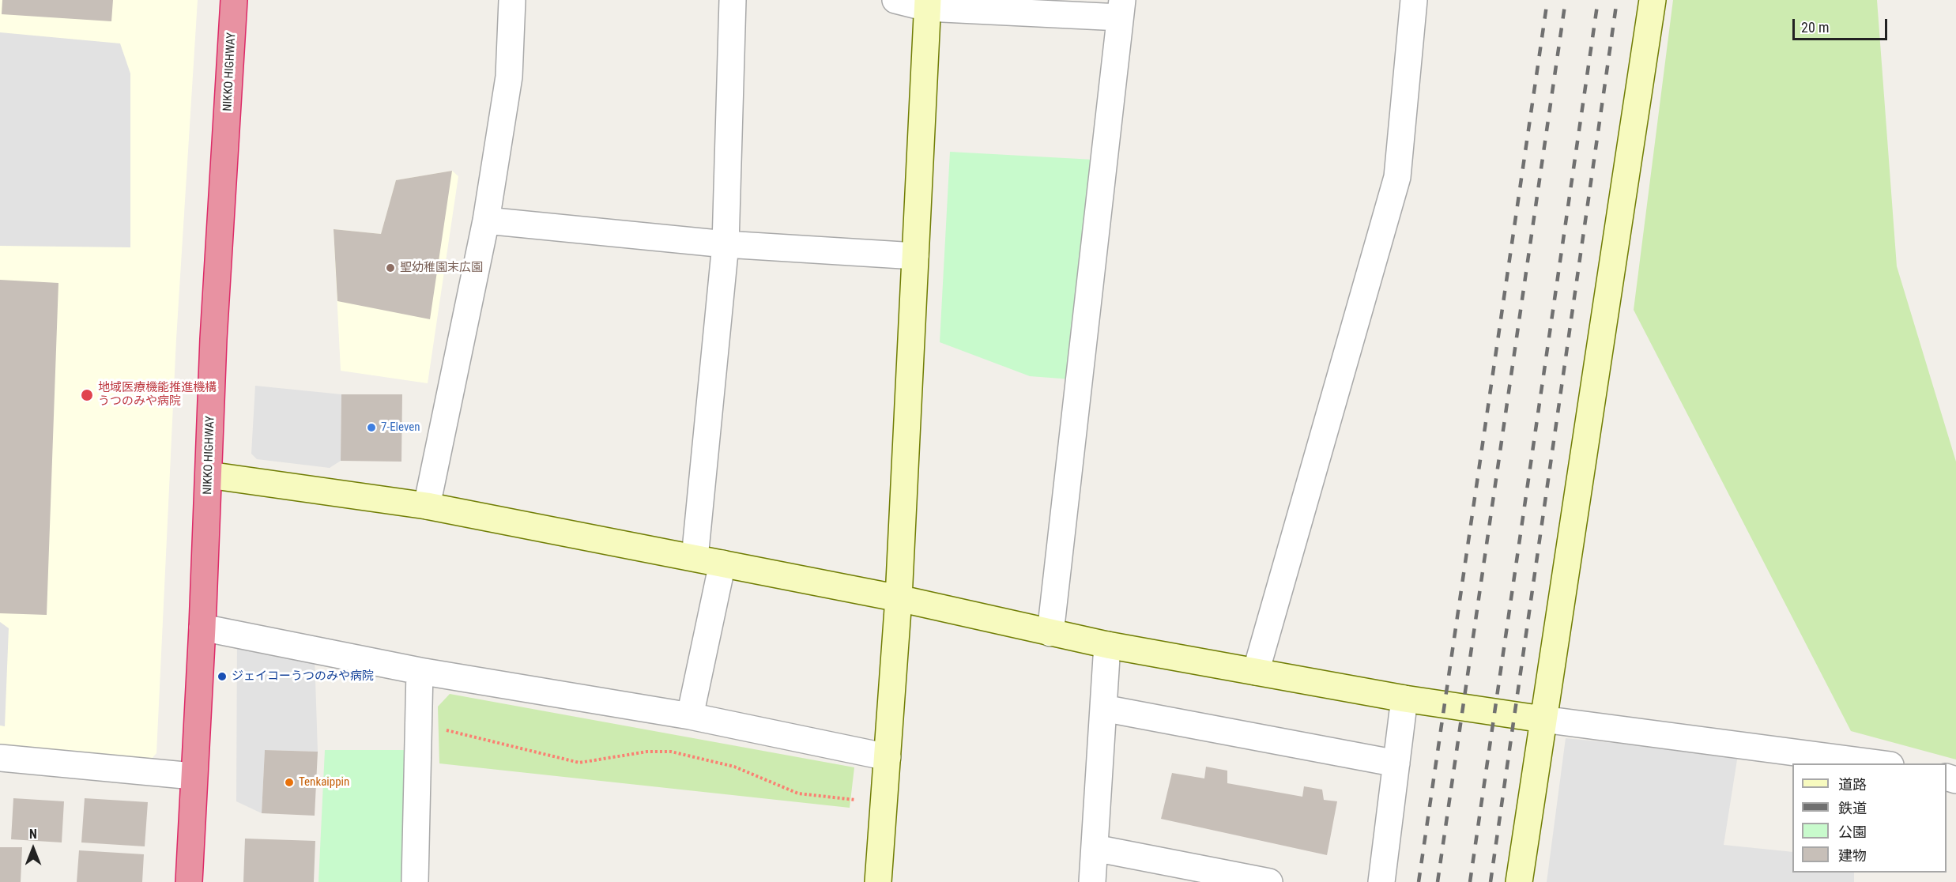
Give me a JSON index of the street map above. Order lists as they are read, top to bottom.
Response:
{
  "streets": {
    "highway": ["NIKKO HIGHWAY"]
  },
  "places": [
    "聖幼稚園末広園",
    "地域医療機能推進機構 うつのみや病院",
    "7-Eleven",
    "ジェイコーうつのみや病院",
    "Tenkaippin"
  ],
  "legend": [
    "道路",
    "鉄道",
    "公園",
    "建物"
  ],
  "scale_bar": "20 m",
  "north": "top"
}
